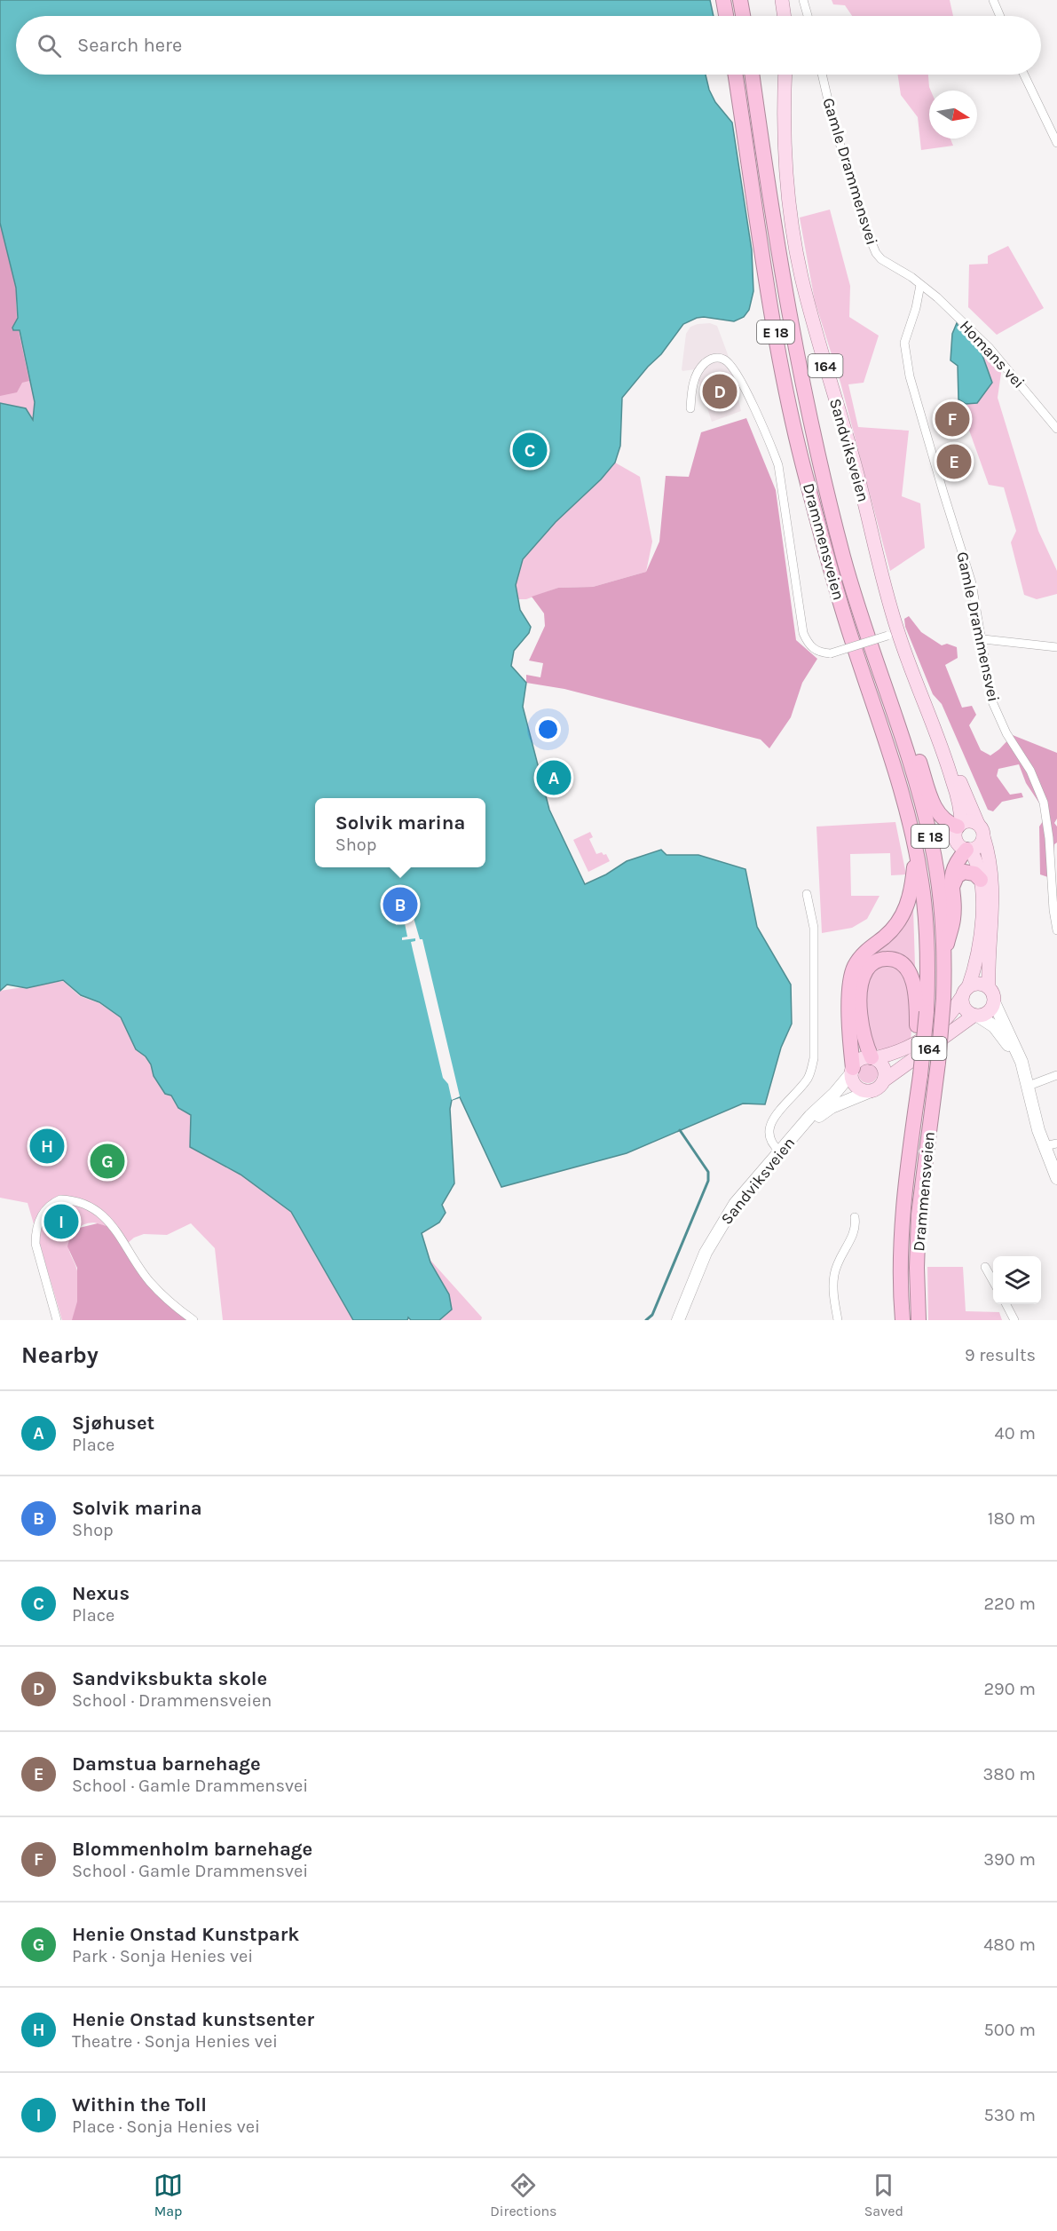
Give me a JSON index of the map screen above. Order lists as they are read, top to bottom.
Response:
{
  "streets": {
    "highway": ["E 18", "Drammensveien"],
    "main road": ["164", "Sandviksveien"],
    "street": ["Gamle Drammensvei", "Homans vei"]
  },
  "crossings": [
    ["Gamle Drammensvei", "Homans vei"],
    ["E 18", "164"],
    ["E 18", "Sandviksveien"],
    ["E 18", "Drammensveien"],
    ["164", "Sandviksveien"]
  ],
  "north": "right",
  "page": {
    "search": "Search here",
    "pins": [
      "D",
      "F",
      "C",
      "E",
      "A",
      "B",
      "H",
      "G",
      "I"
    ],
    "popup": ["Solvik marina", "Shop"],
    "heading": ["Nearby", "9 results"],
    "list": [
      {
        "mark": "A",
        "name": "Sjøhuset",
        "note": "Place",
        "value": "40 m"
      },
      {
        "mark": "B",
        "name": "Solvik marina",
        "note": "Shop",
        "value": "180 m"
      },
      {
        "mark": "C",
        "name": "Nexus",
        "note": "Place",
        "value": "220 m"
      },
      {
        "mark": "D",
        "name": "Sandviksbukta skole",
        "note": "School · Drammensveien",
        "value": "290 m"
      },
      {
        "mark": "E",
        "name": "Damstua barnehage",
        "note": "School · Gamle Drammensvei",
        "value": "380 m"
      },
      {
        "mark": "F",
        "name": "Blommenholm barnehage",
        "note": "School · Gamle Drammensvei",
        "value": "390 m"
      },
      {
        "mark": "G",
        "name": "Henie Onstad Kunstpark",
        "note": "Park · Sonja Henies vei",
        "value": "480 m"
      },
      {
        "mark": "H",
        "name": "Henie Onstad kunstsenter",
        "note": "Theatre · Sonja Henies vei",
        "value": "500 m"
      },
      {
        "mark": "I",
        "name": "Within the Toll",
        "note": "Place · Sonja Henies vei",
        "value": "530 m"
      }
    ],
    "nav": ["Map", "Directions", "Saved"]
  }
}
